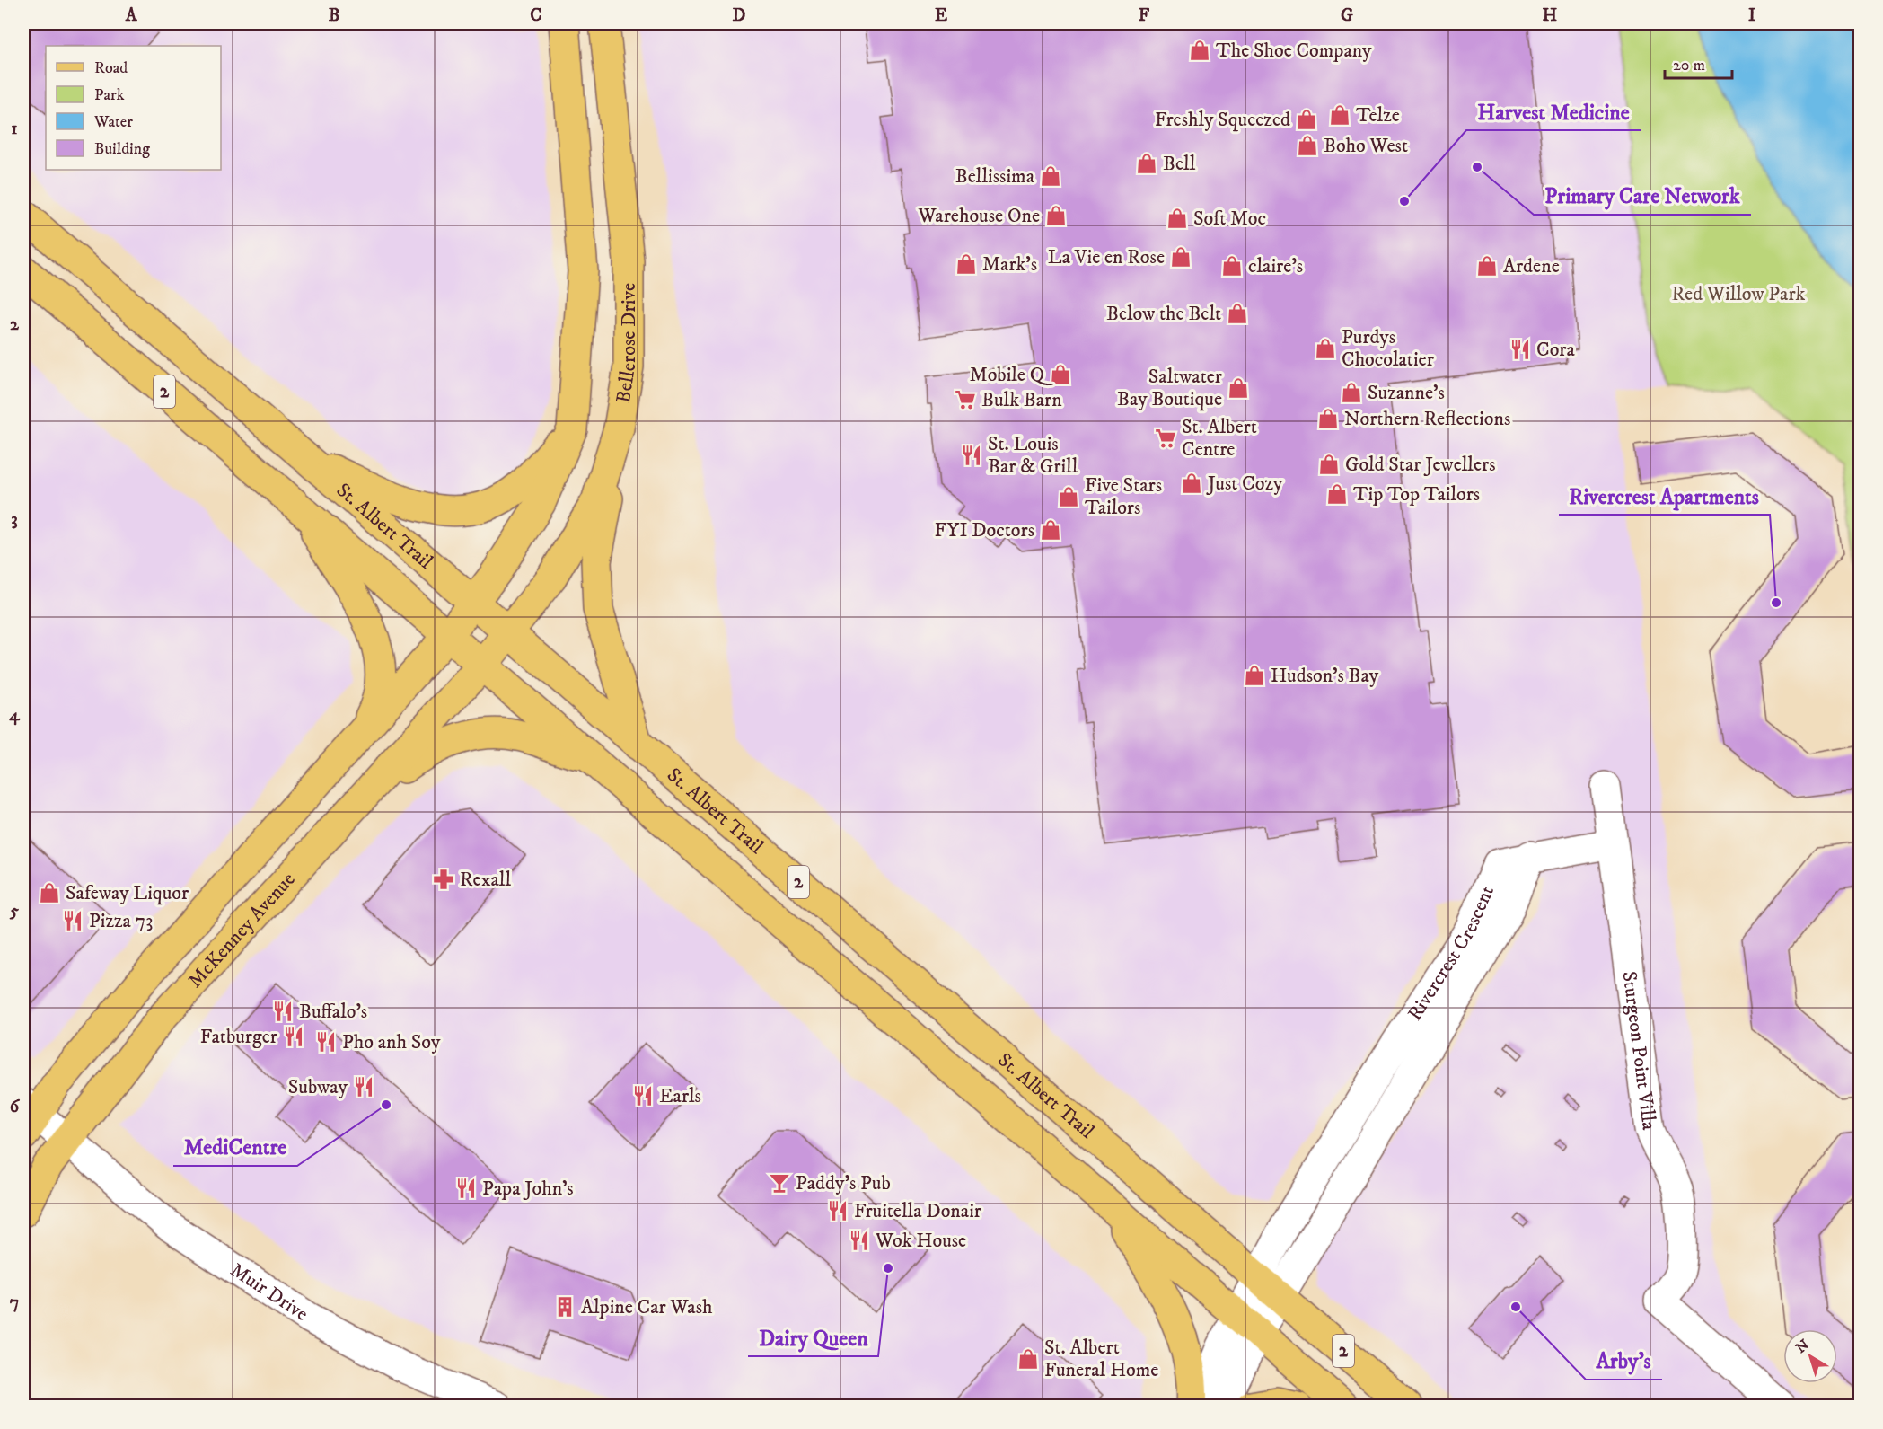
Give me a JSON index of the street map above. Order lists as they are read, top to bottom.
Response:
{
  "streets": {
    "main road": [
      "Bellerose Drive",
      "2",
      "St. Albert Trail",
      "McKenney Avenue"
    ],
    "street": ["Rivercrest Crescent", "Sturgeon Point Villa", "Muir Drive"]
  },
  "crossings": [
    ["Bellerose Drive", "St. Albert Trail"],
    ["Bellerose Drive", "McKenney Avenue"],
    ["St. Albert Trail", "McKenney Avenue"],
    ["St. Albert Trail", "Rivercrest Crescent"],
    ["McKenney Avenue", "Muir Drive"],
    ["Rivercrest Crescent", "Sturgeon Point Villa"]
  ],
  "parks": ["Red Willow Park"],
  "places": {
    "shop": [
      "The Shoe Company",
      "Telze",
      "Freshly Squeezed",
      "Boho West",
      "Bell",
      "Bellissima",
      "Warehouse One",
      "Soft Moc",
      "La Vie en Rose",
      "Mark's",
      "claire's",
      "Ardene",
      "Below the Belt",
      "Purdys Chocolatier",
      "Mobile Q",
      "Saltwater Bay Boutique",
      "Suzanne's",
      "Northern Reflections",
      "Gold Star Jewellers",
      "Just Cozy",
      "Tip Top Tailors",
      "Five Stars Tailors",
      "FYI Doctors",
      "Hudson's Bay",
      "Safeway Liquor",
      "St. Albert Funeral Home"
    ],
    "other": [
      "Primary Care Network",
      "Harvest Medicine",
      "Rivercrest Apartments",
      "MediCentre",
      "Dairy Queen",
      "Arby's"
    ],
    "restaurant": [
      "Cora",
      "St. Louis Bar & Grill",
      "Pizza 73",
      "Buffalo's",
      "Fatburger",
      "Pho anh Soy",
      "Subway",
      "Earls",
      "Papa John's",
      "Fruitella Donair",
      "Wok House"
    ],
    "supermarket": ["Bulk Barn", "St. Albert Centre"],
    "pharmacy": ["Rexall"],
    "bar": ["Paddy's Pub"],
    "building": ["Alpine Car Wash"]
  },
  "legend": [
    "Road",
    "Park",
    "Water",
    "Building"
  ],
  "scale_bar": "20 m",
  "north": "top left",
  "grid": {
    "columns": [
      "A",
      "B",
      "C",
      "D",
      "E",
      "F",
      "G",
      "H",
      "I"
    ],
    "rows": [
      "1",
      "2",
      "3",
      "4",
      "5",
      "6",
      "7"
    ]
  }
}
